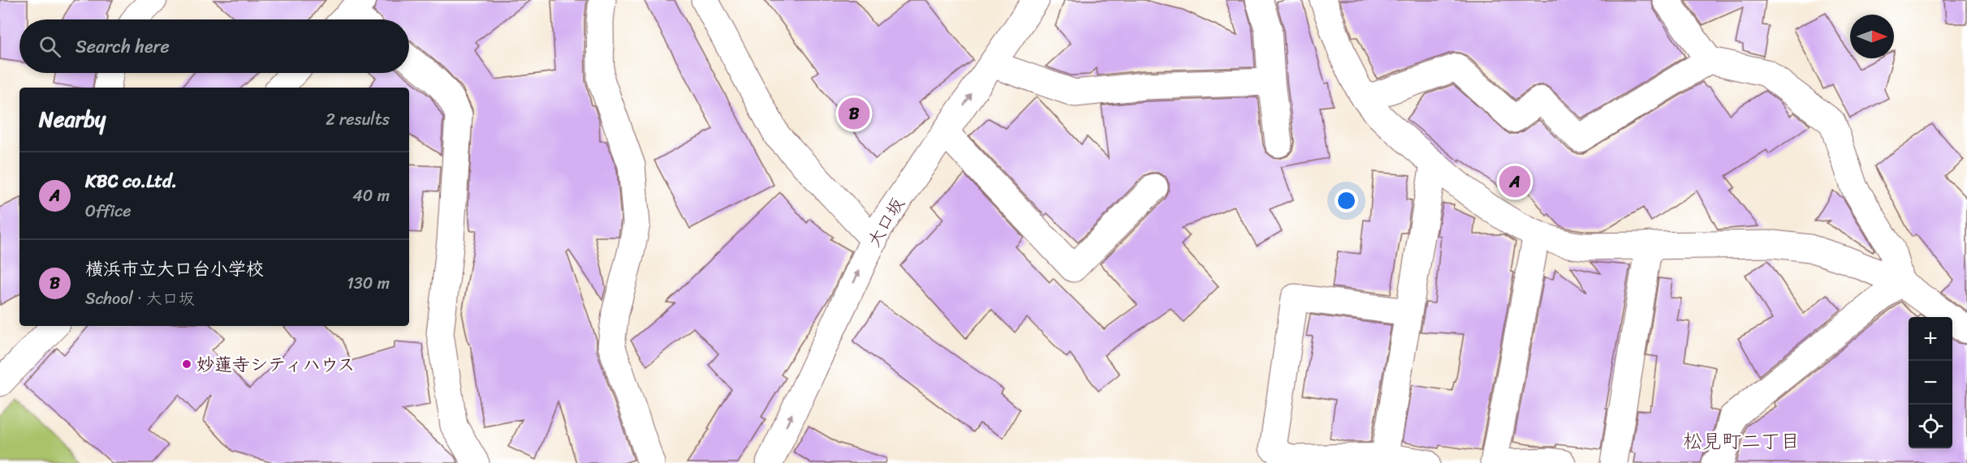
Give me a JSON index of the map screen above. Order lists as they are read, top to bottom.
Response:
{
  "streets": {
    "street": ["大口坂"]
  },
  "one_way": ["大口坂"],
  "districts": ["松見町二丁目"],
  "places": ["妙蓮寺シティハウス"],
  "north": "right",
  "page": {
    "search": "Search here",
    "heading": ["Nearby", "2 results"],
    "pins": ["B", "A"],
    "list": [
      {
        "mark": "A",
        "name": "KBC co.Ltd.",
        "note": "Office",
        "value": "40 m"
      },
      {
        "mark": "B",
        "name": "横浜市立大口台小学校",
        "note": "School · 大口坂",
        "value": "130 m"
      }
    ],
    "map_buttons": ["+", "−"]
  }
}
